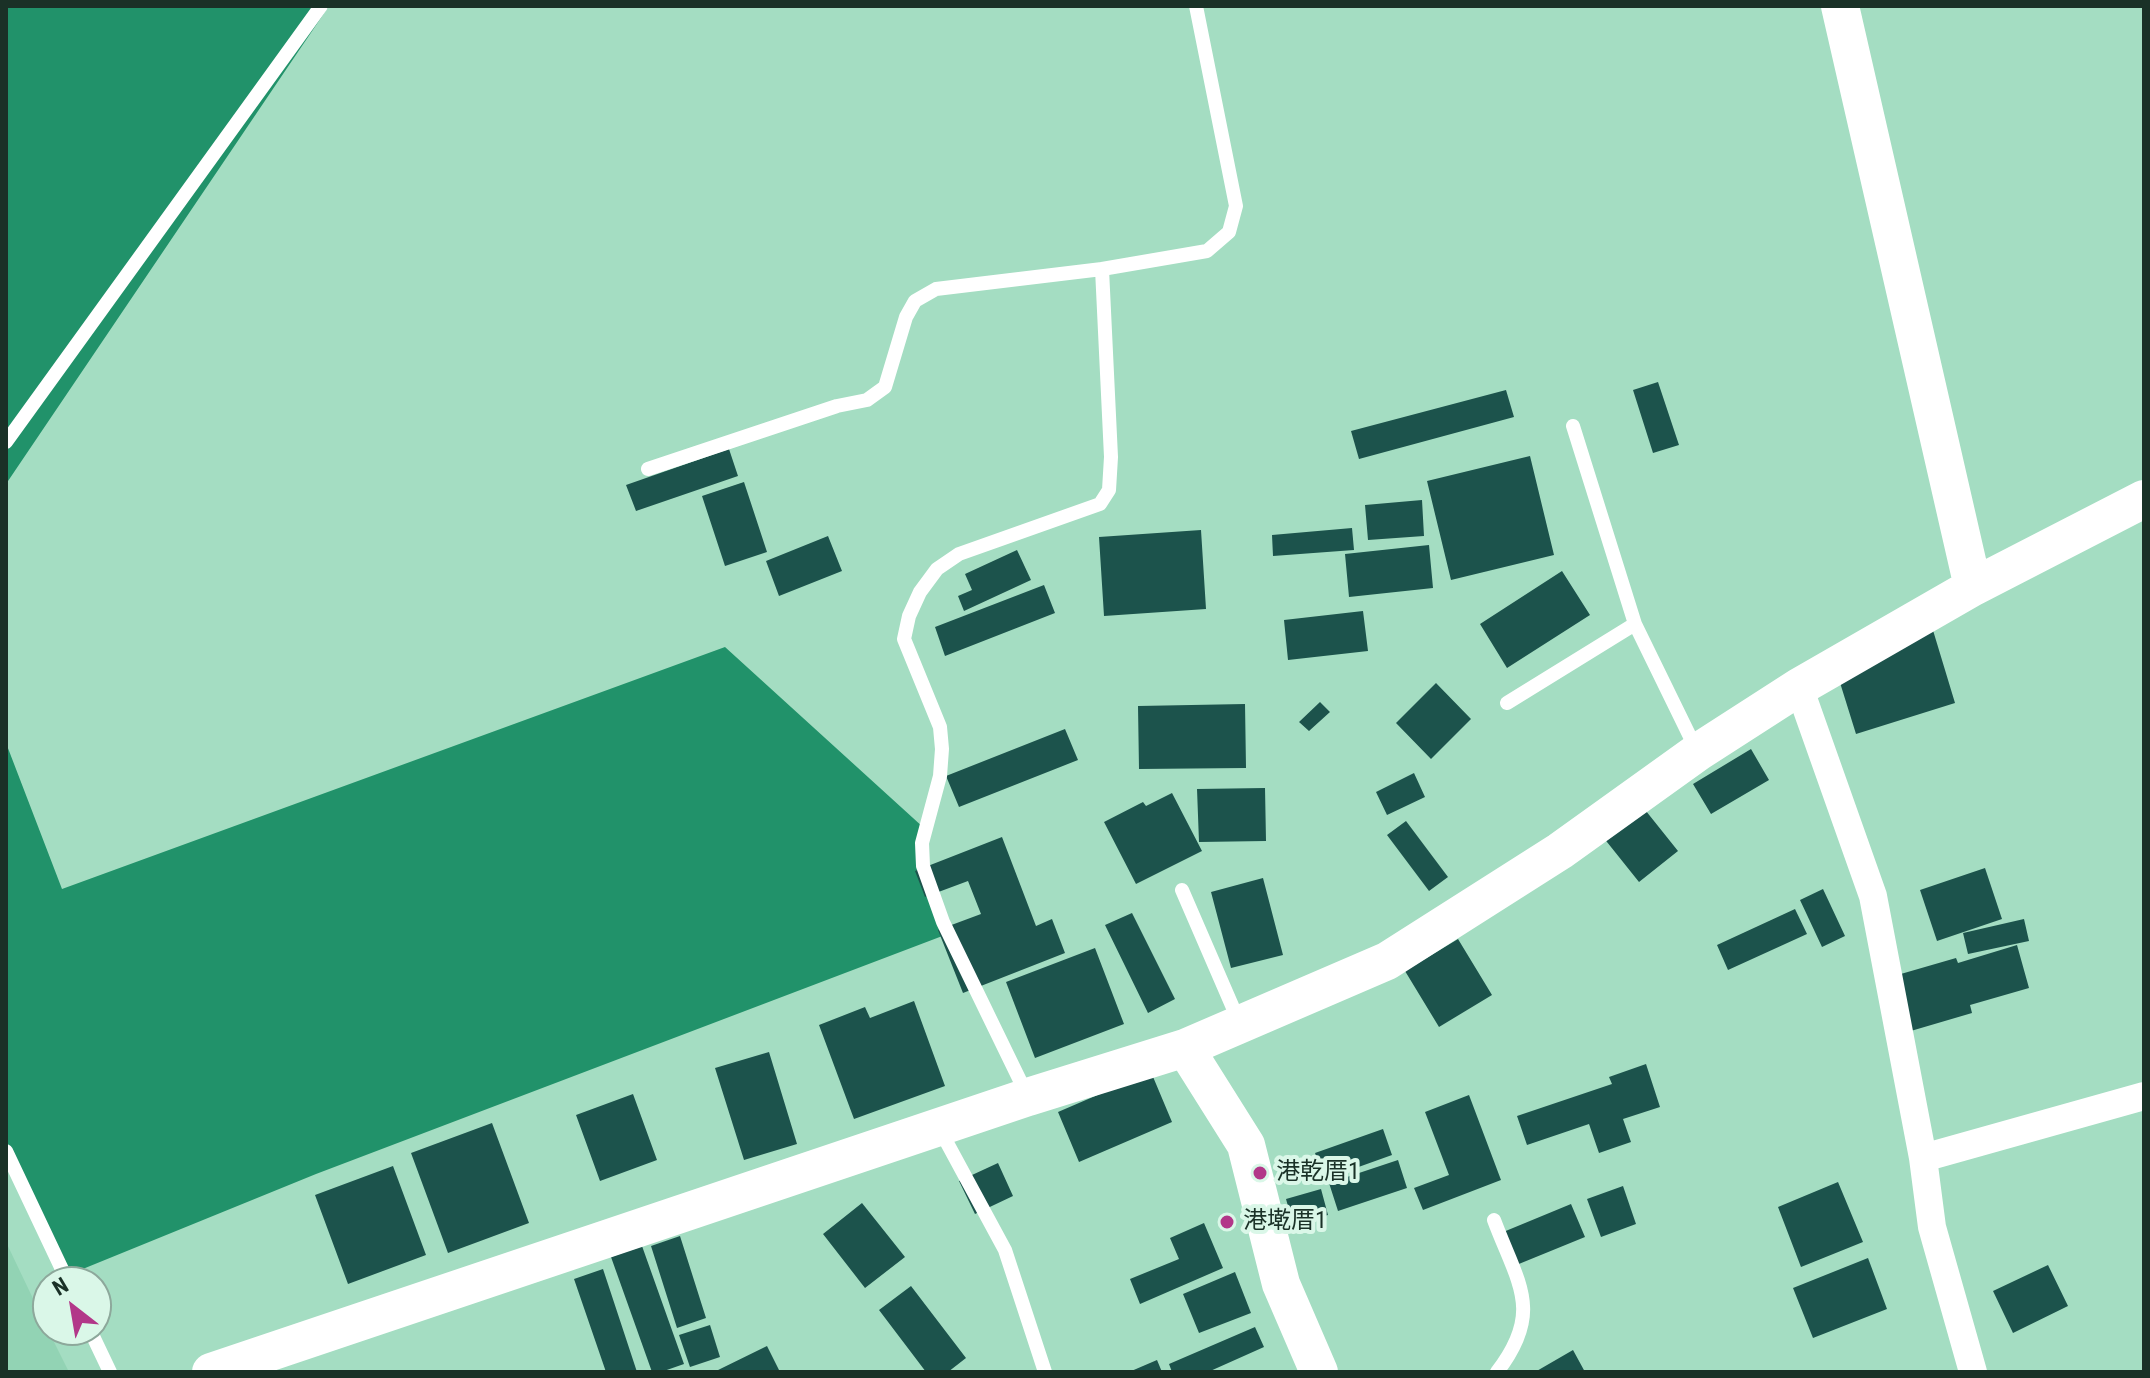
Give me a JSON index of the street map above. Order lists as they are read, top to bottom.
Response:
{
  "places": ["港乾厝1", "港墘厝1"],
  "north": "top left"
}
